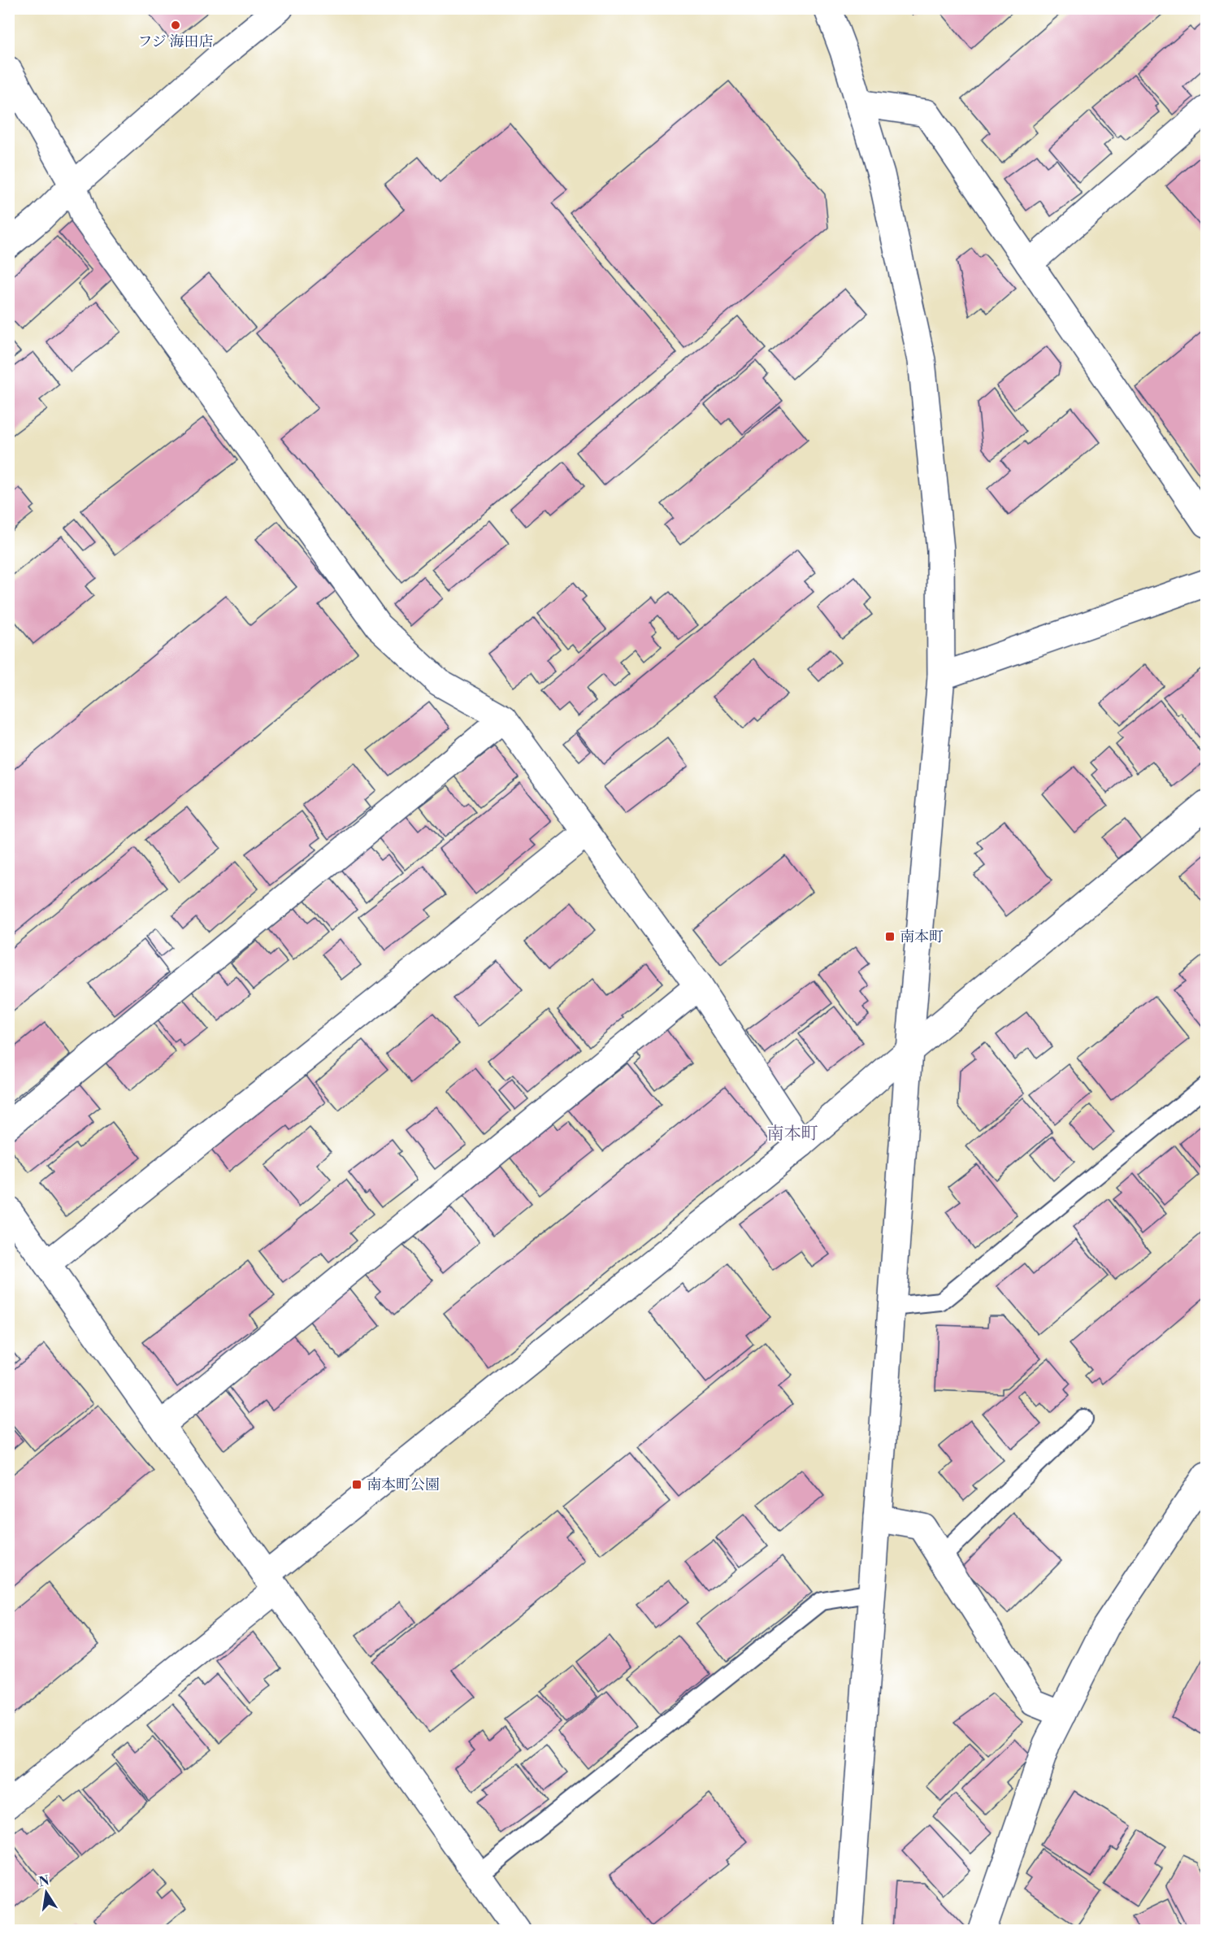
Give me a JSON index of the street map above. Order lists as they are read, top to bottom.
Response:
{
  "districts": ["南本町"],
  "places": {
    "other": ["フジ 海田店"],
    "transit": ["南本町", "南本町公園"]
  },
  "north": "top"
}
